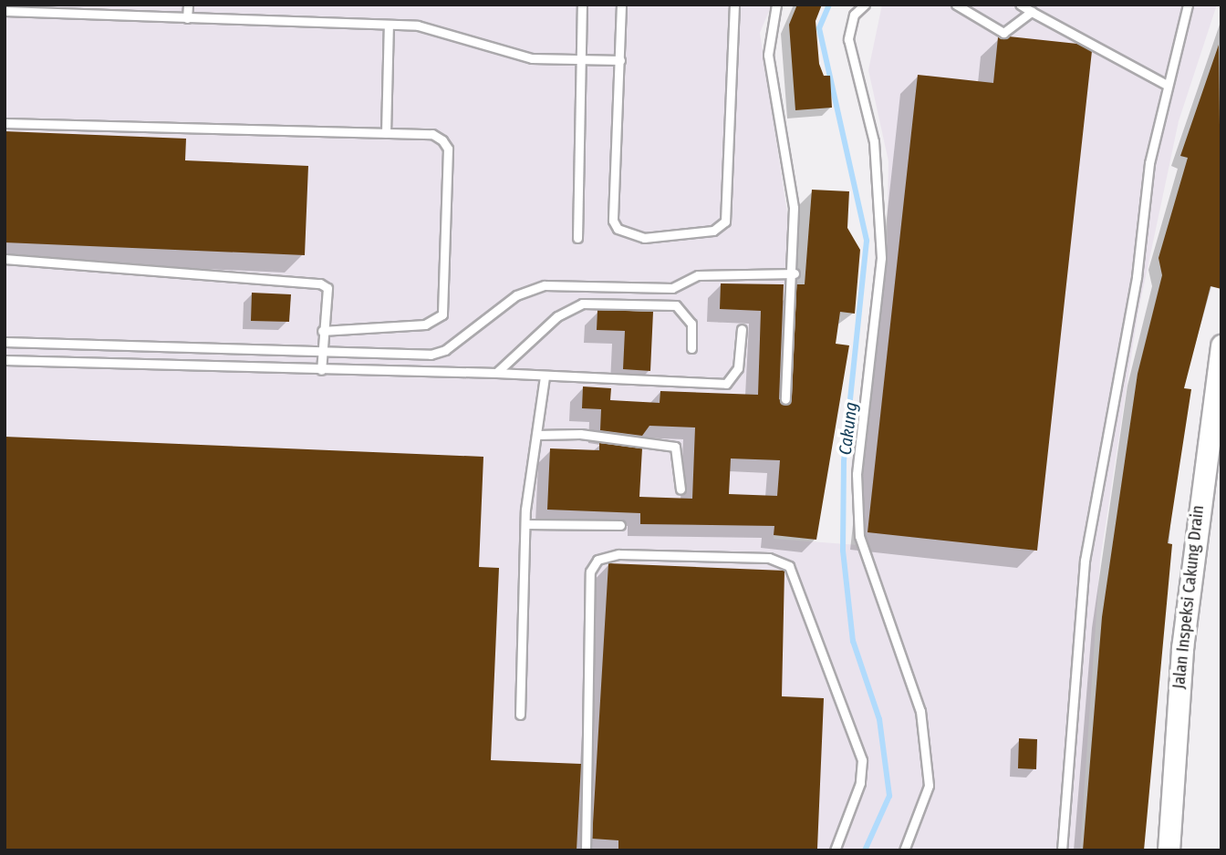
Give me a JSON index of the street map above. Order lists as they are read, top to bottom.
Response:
{
  "streets": {
    "street": ["Jalan Inspeksi Cakung Drain"]
  },
  "water": ["Cakung"]
}
